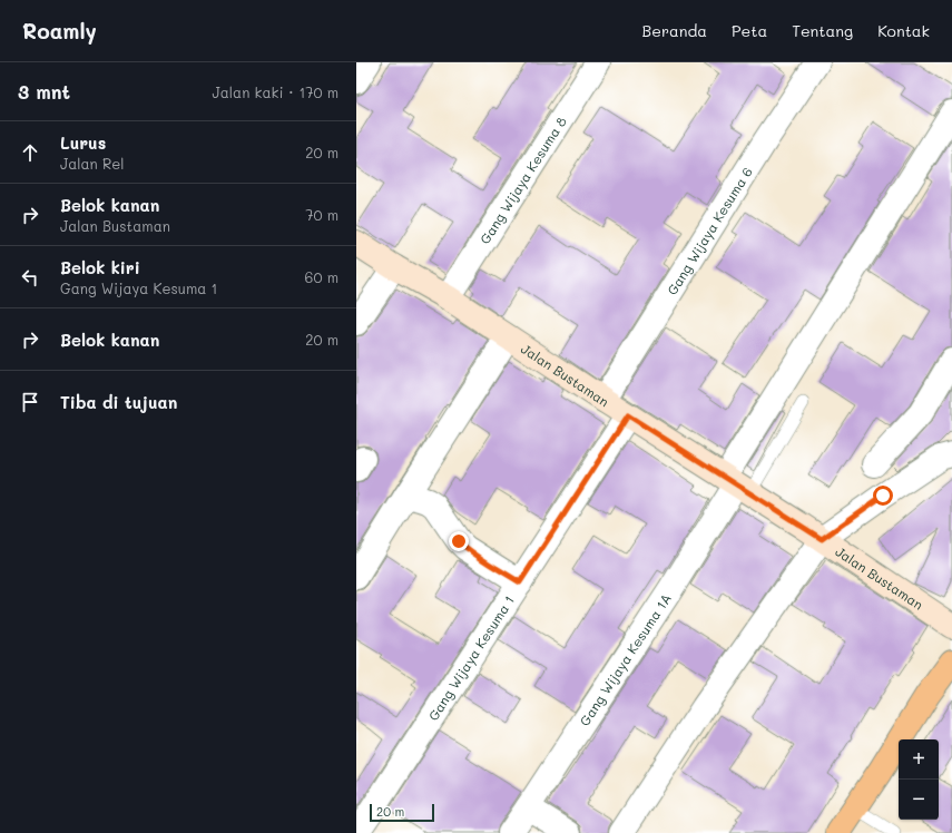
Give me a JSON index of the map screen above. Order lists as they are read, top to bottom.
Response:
{
  "streets": {
    "main road": ["Jalan Bustaman"],
    "street": [
      "Gang Wijaya Kesuma 8",
      "Gang Wijaya Kesuma 6",
      "Gang Wijaya Kesuma 1",
      "Gang Wijaya Kesuma 1A"
    ]
  },
  "crossings": [
    ["Gang Wijaya Kesuma 8", "Jalan Bustaman"],
    ["Gang Wijaya Kesuma 6", "Jalan Bustaman"],
    ["Jalan Bustaman", "Gang Wijaya Kesuma 1"],
    ["Jalan Bustaman", "Gang Wijaya Kesuma 1A"]
  ],
  "scale_bar": "20 m",
  "page": {
    "header": "Roamly",
    "nav": [
      "Beranda",
      "Peta",
      "Tentang",
      "Kontak"
    ],
    "heading": ["3 mnt", "Jalan kaki · 170 m"],
    "list": [
      ["Lurus", "Jalan Rel", "20 m"],
      ["Belok kanan", "Jalan Bustaman", "70 m"],
      ["Belok kiri", "Gang Wijaya Kesuma 1", "60 m"],
      ["Belok kanan", "20 m"],
      "Tiba di tujuan"
    ],
    "map_buttons": ["+", "−"],
    "scale": "20 m"
  }
}
